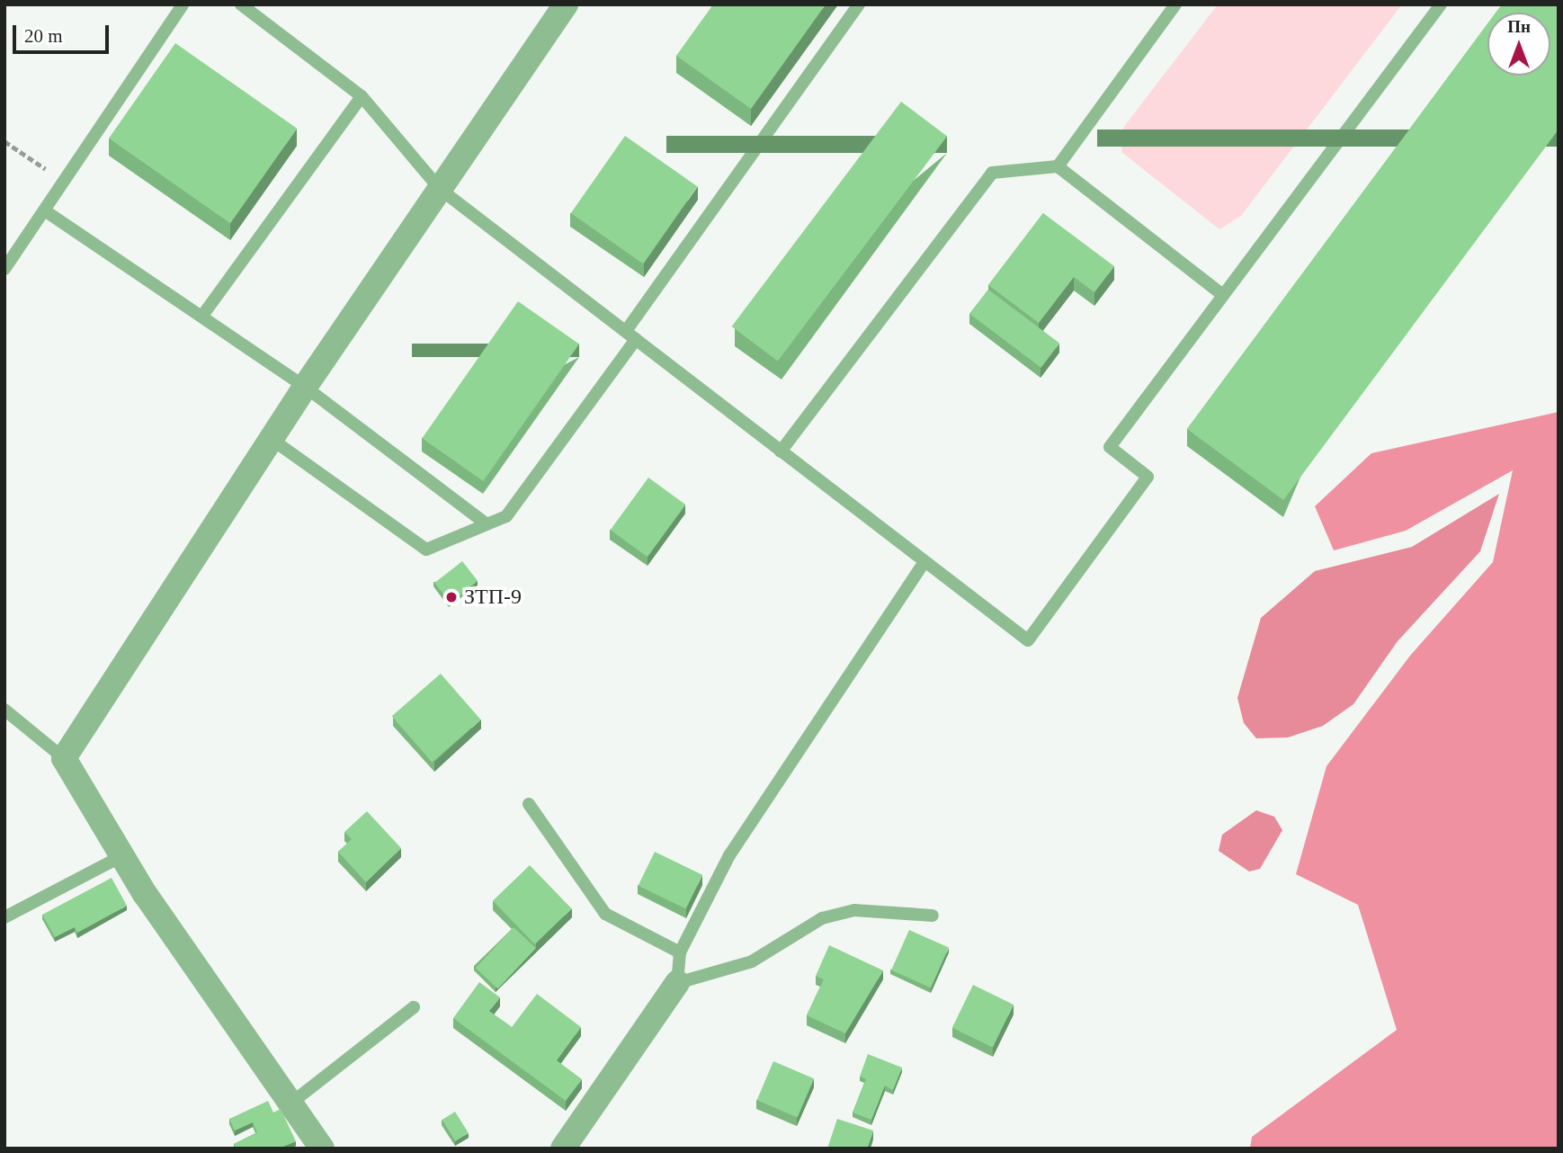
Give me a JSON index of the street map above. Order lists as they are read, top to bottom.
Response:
{
  "places": ["ЗТП-9"],
  "scale_bar": "20 m",
  "north": "top"
}
